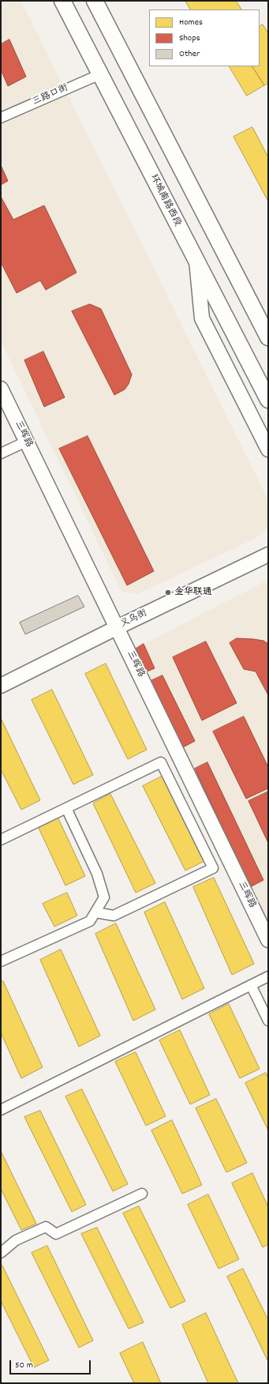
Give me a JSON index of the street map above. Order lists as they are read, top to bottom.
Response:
{
  "streets": {
    "main road": ["环城南路西段"],
    "street": ["三路口街", "三晖路", "义乌街"]
  },
  "crossings": [
    ["三路口街", "环城南路西段"],
    ["三晖路", "义乌街"]
  ],
  "places": ["金华联通"],
  "legend": ["Homes", "Shops", "Other"],
  "scale_bar": "50 m"
}
